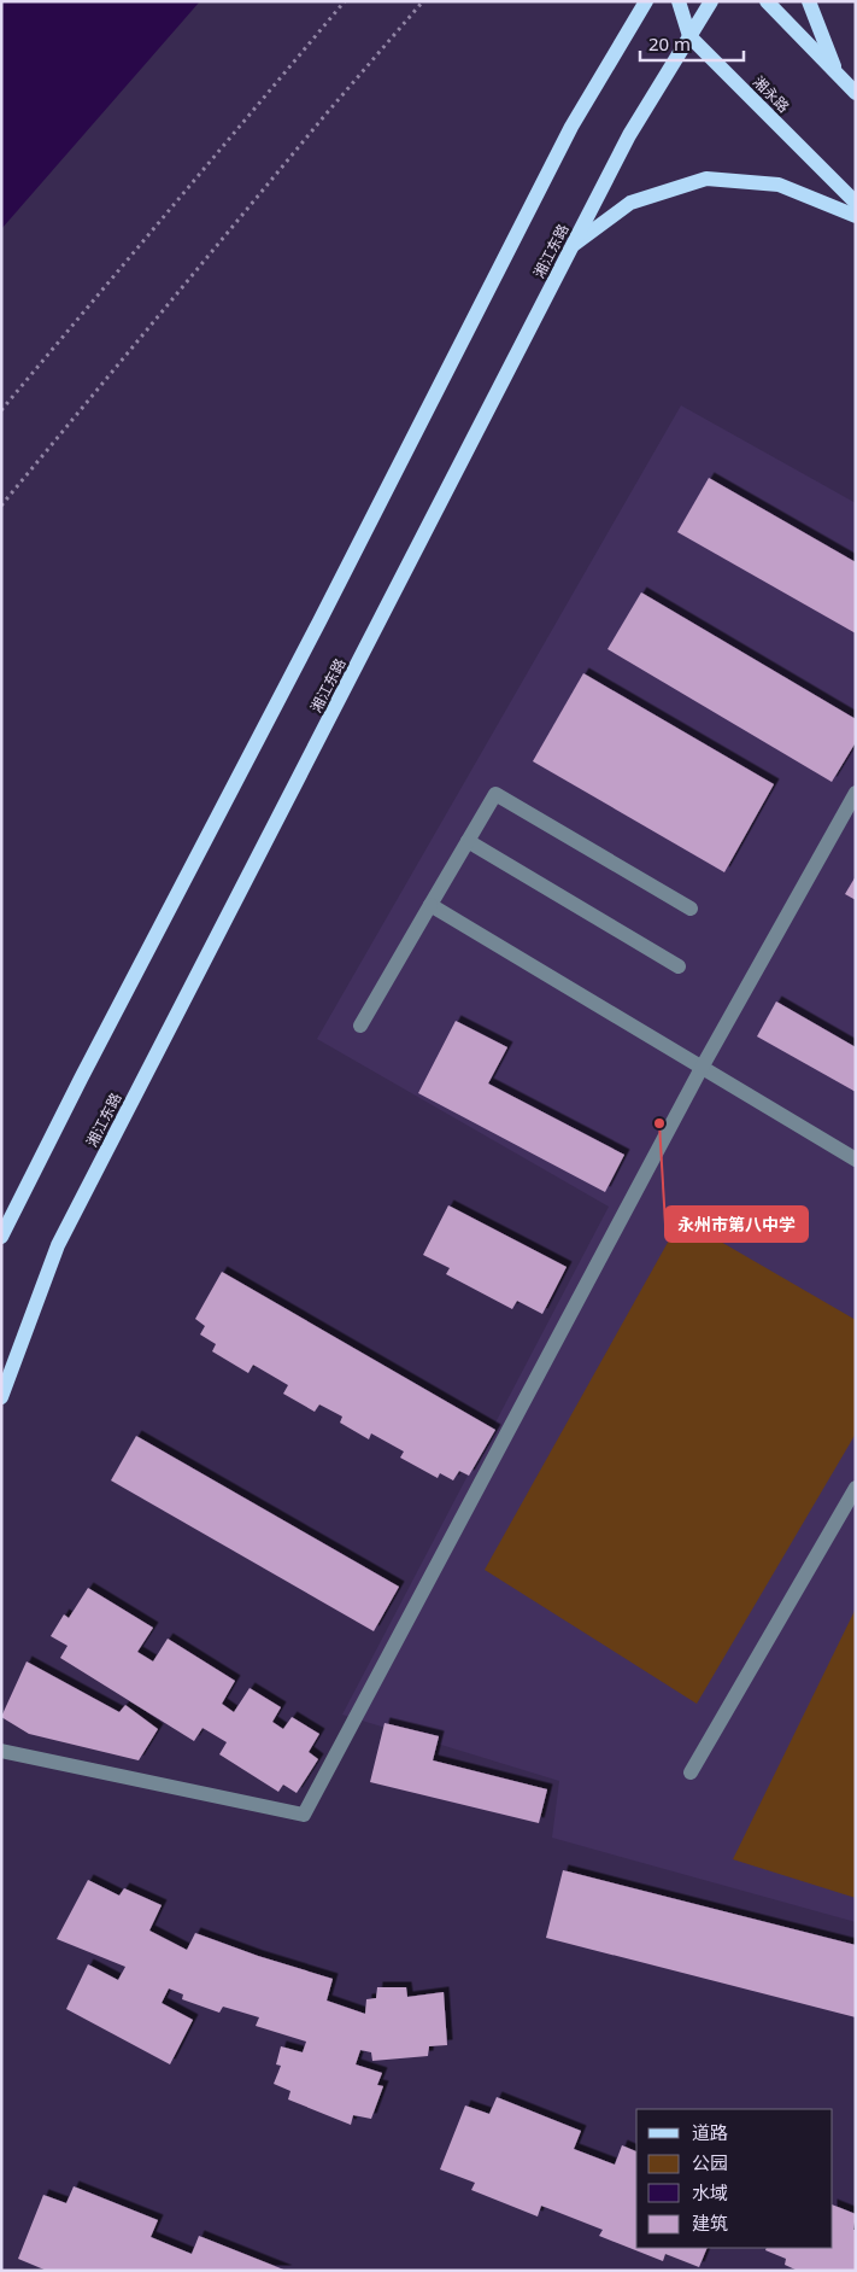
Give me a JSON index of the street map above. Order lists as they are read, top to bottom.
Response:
{
  "streets": {
    "main road": ["湘永路", "湘江东路"]
  },
  "crossings": [
    ["湘永路", "湘江东路"]
  ],
  "places": ["永州市第八中学"],
  "legend": [
    "道路",
    "公园",
    "水域",
    "建筑"
  ],
  "scale_bar": "20 m"
}
